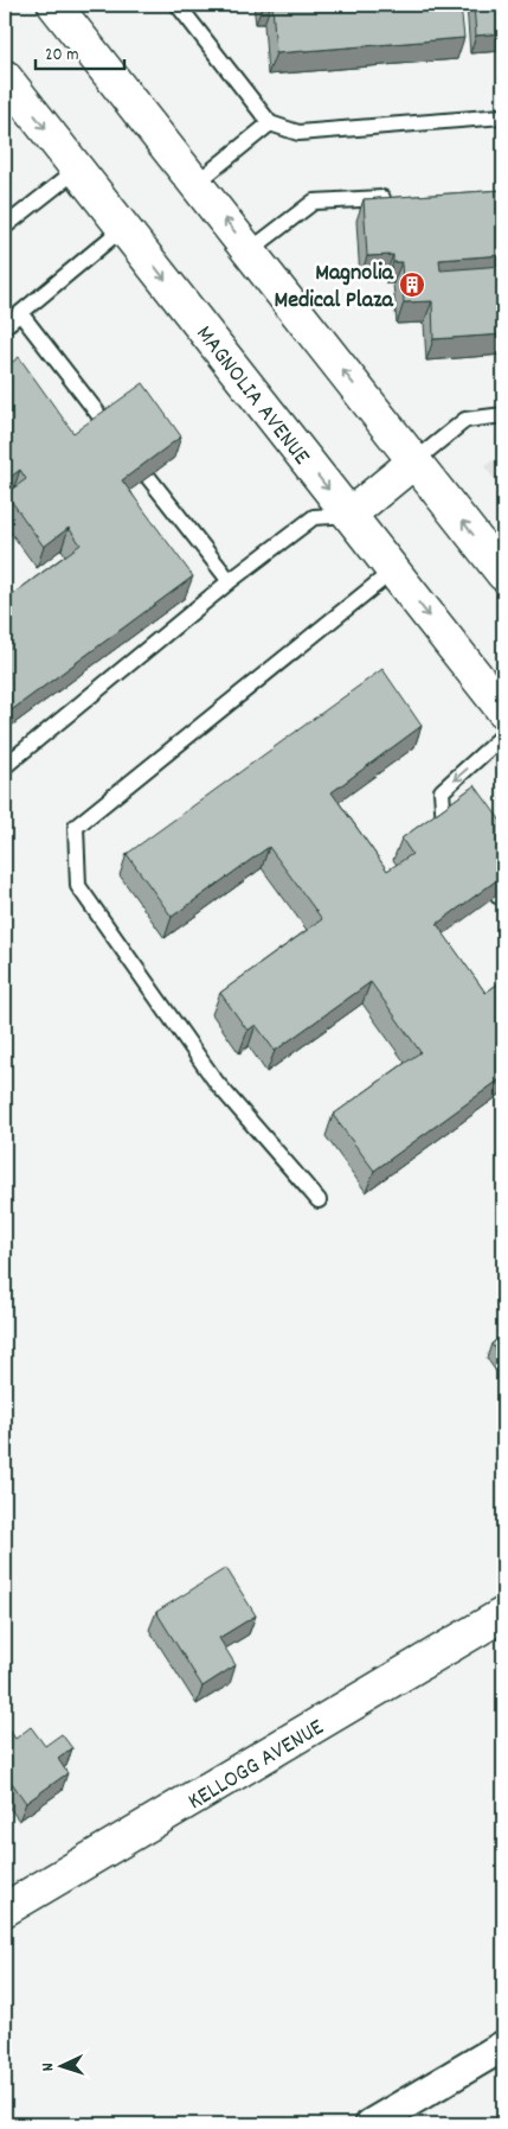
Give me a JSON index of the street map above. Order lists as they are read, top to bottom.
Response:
{
  "streets": {
    "main road": ["MAGNOLIA AVENUE", "KELLOGG AVENUE"]
  },
  "places": {
    "building": ["Magnolia Medical Plaza"]
  },
  "scale_bar": "20 m",
  "north": "left"
}
